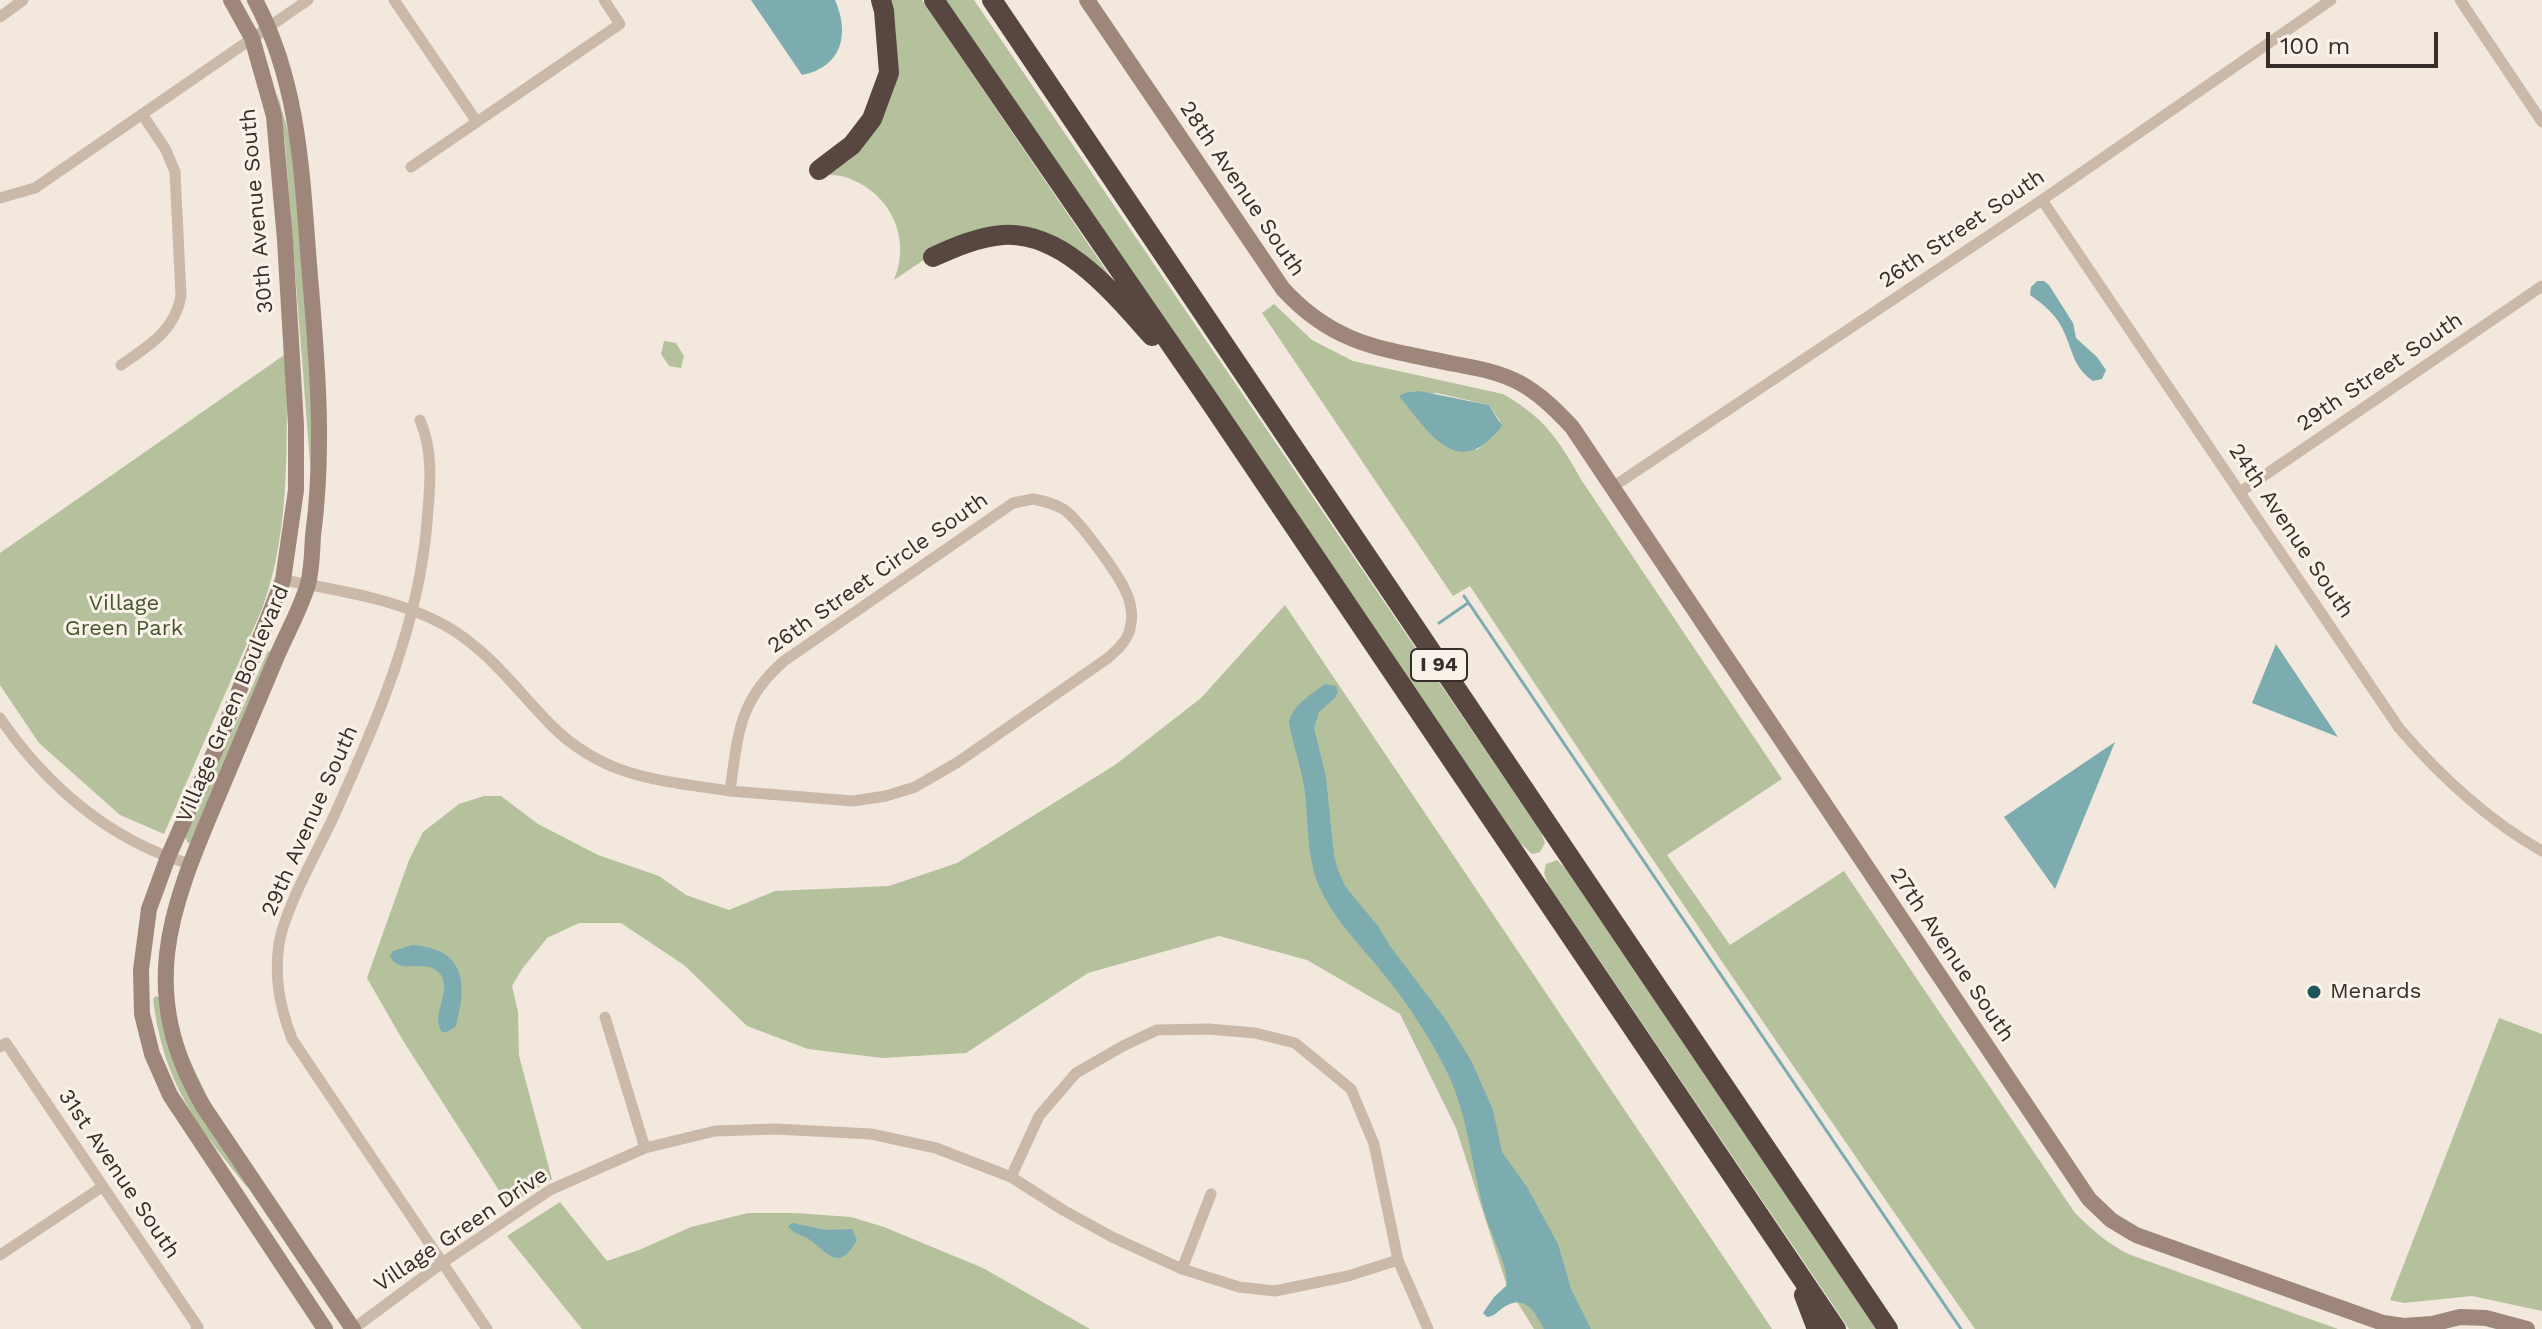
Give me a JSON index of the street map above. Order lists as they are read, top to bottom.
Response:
{
  "streets": {
    "highway": ["I 94"],
    "street": [
      "28th Avenue South",
      "30th Avenue South",
      "26th Street South",
      "29th Street South",
      "24th Avenue South",
      "26th Street Circle South",
      "Village Green Boulevard",
      "29th Avenue South",
      "27th Avenue South",
      "31st Avenue South",
      "Village Green Drive"
    ]
  },
  "crossings": [
    ["28th Avenue South", "27th Avenue South"],
    ["30th Avenue South", "Village Green Boulevard"],
    ["26th Street South", "24th Avenue South"],
    ["26th Street South", "27th Avenue South"],
    ["29th Street South", "24th Avenue South"],
    ["26th Street Circle South", "Village Green Boulevard"],
    ["26th Street Circle South", "29th Avenue South"],
    ["Village Green Boulevard", "Village Green Drive"],
    ["29th Avenue South", "Village Green Drive"]
  ],
  "parks": ["Village Green Park"],
  "places": ["Menards"],
  "scale_bar": "100 m"
}
